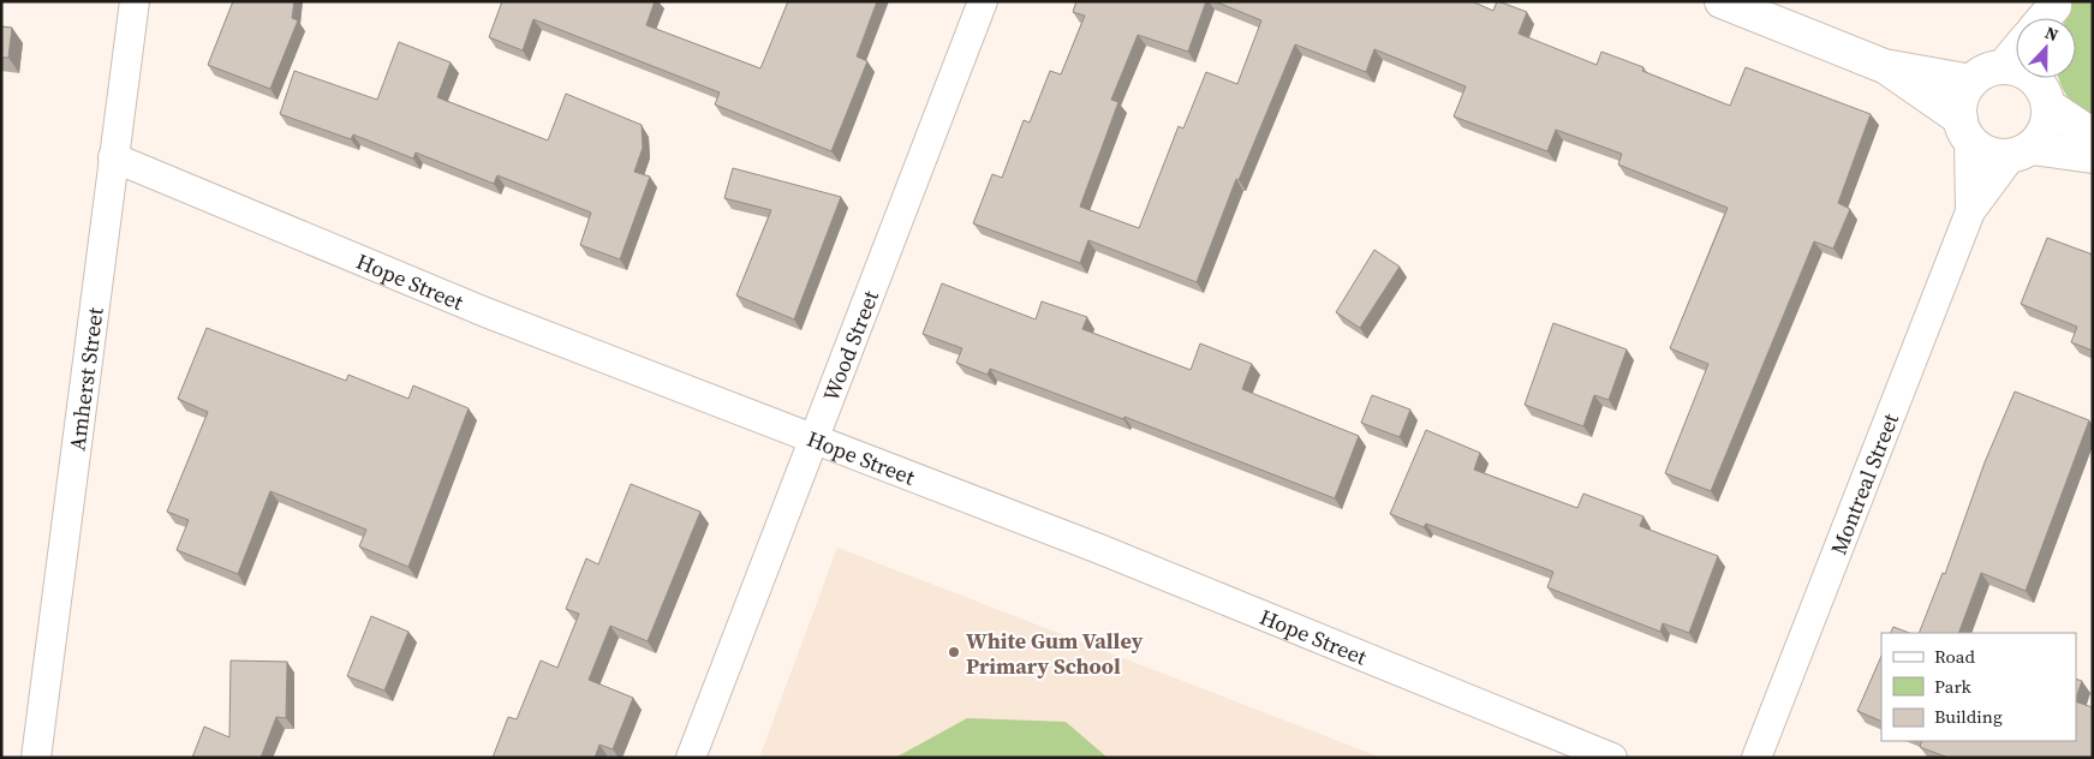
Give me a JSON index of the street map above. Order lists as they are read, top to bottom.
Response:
{
  "streets": {
    "street": [
      "Hope Street",
      "Wood Street",
      "Amherst Street",
      "Montreal Street"
    ]
  },
  "crossings": [
    ["Hope Street", "Wood Street"],
    ["Hope Street", "Amherst Street"]
  ],
  "places": ["White Gum Valley Primary School"],
  "legend": ["Road", "Park", "Building"],
  "north": "top"
}
